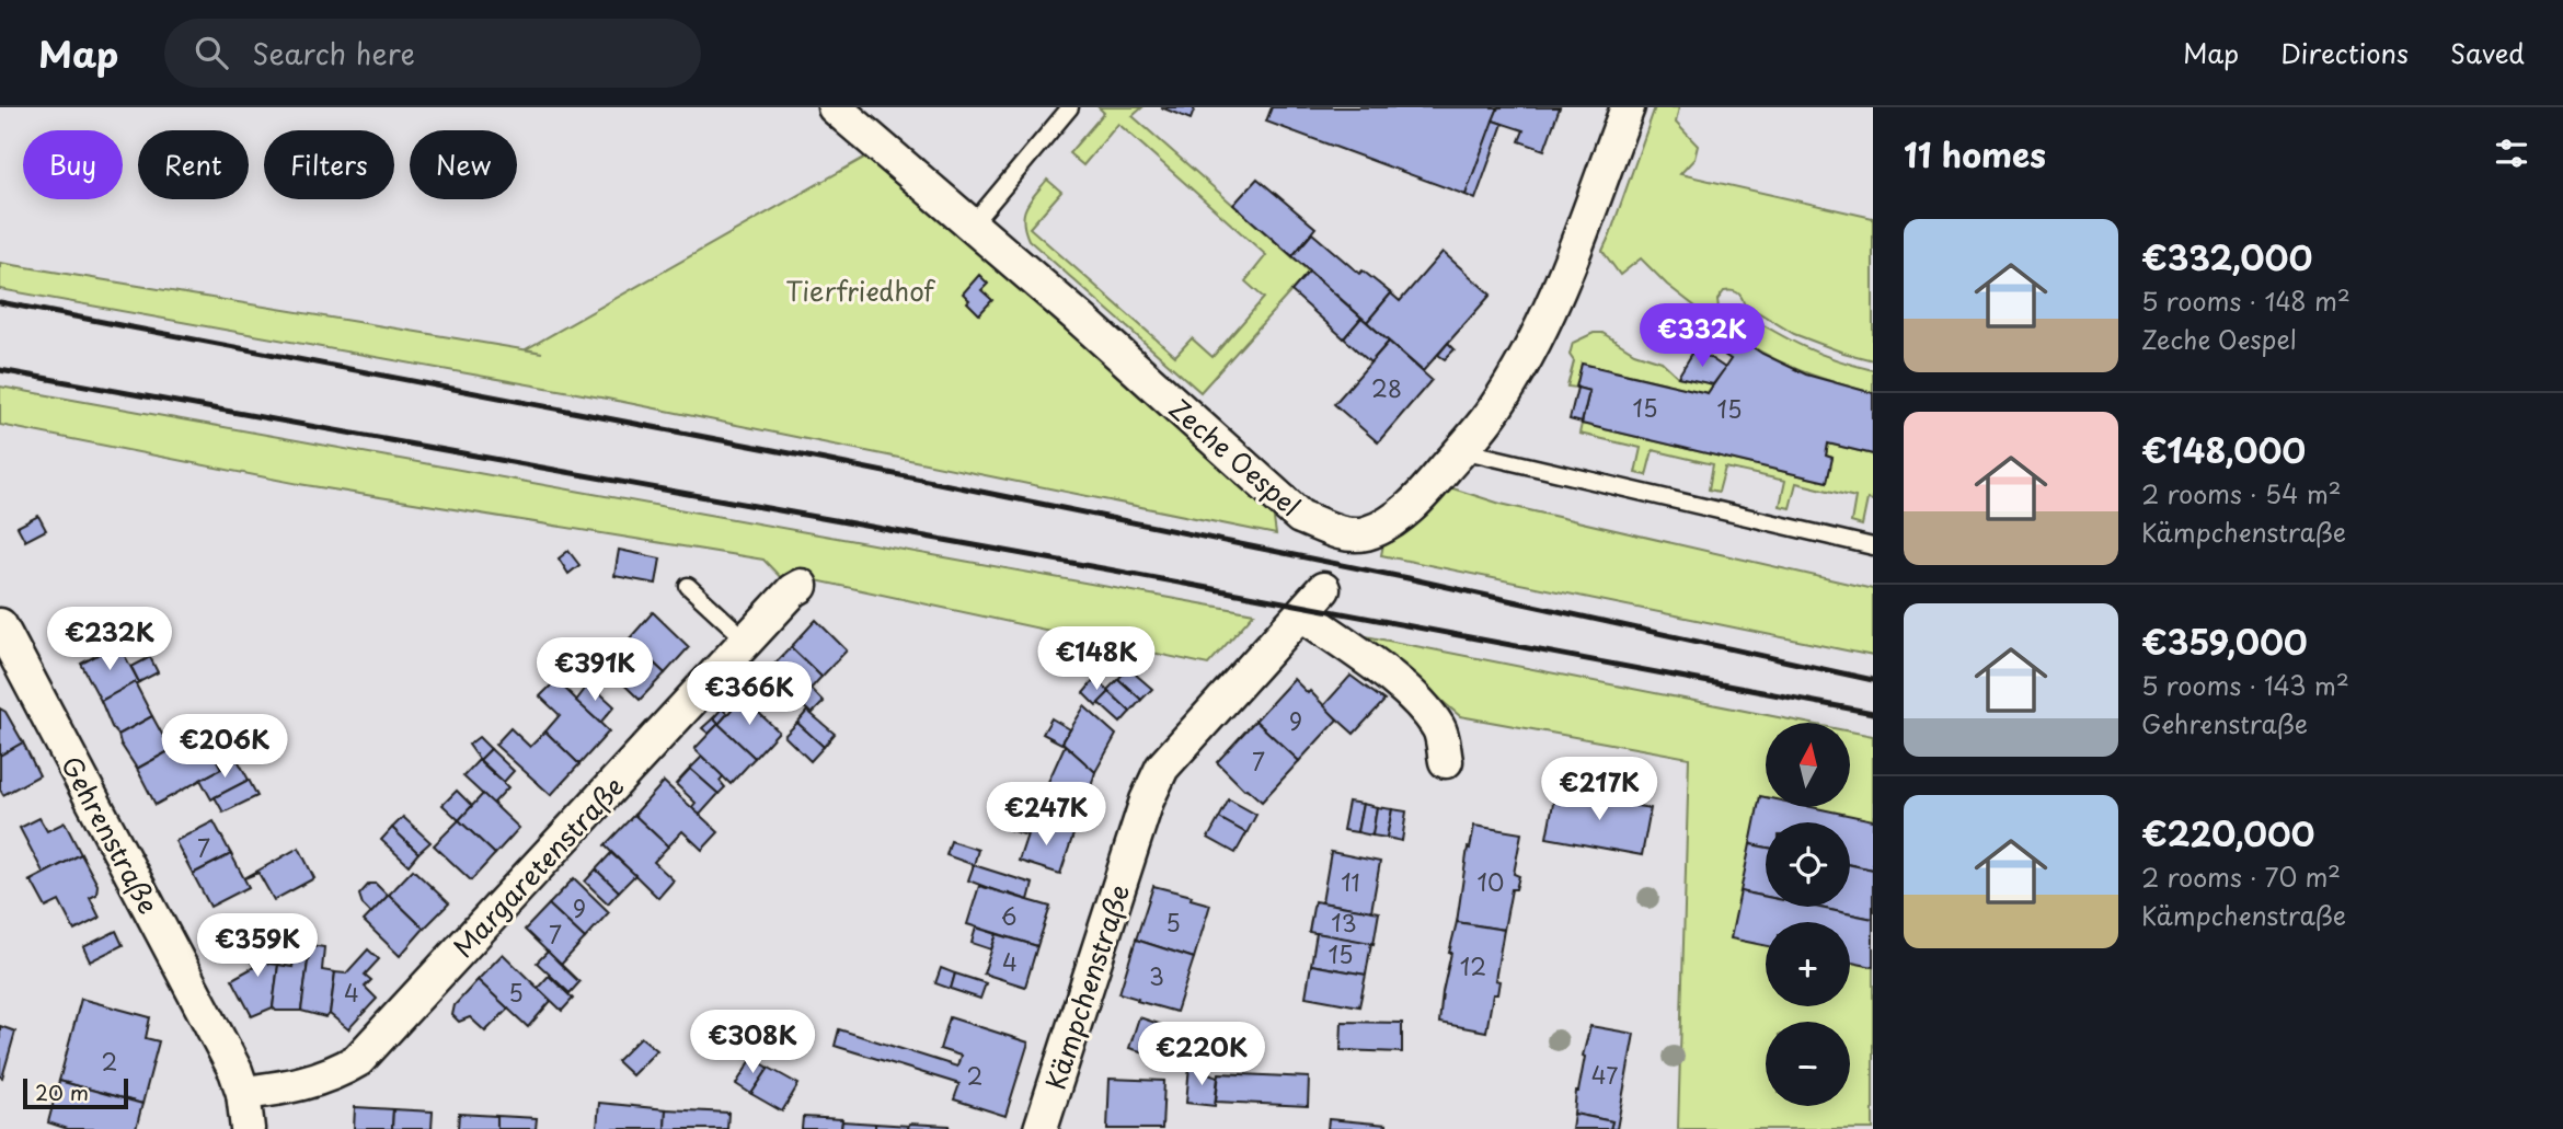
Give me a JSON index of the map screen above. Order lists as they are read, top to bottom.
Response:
{
  "streets": {
    "street": [
      "Zeche Oespel",
      "Gehrenstraße",
      "Margaretenstraße",
      "Kämpchenstraße"
    ]
  },
  "crossings": [
    ["Gehrenstraße", "Margaretenstraße"]
  ],
  "parks": ["Tierfriedhof"],
  "house_numbers": [
    "28",
    "15",
    "15",
    "9",
    "7",
    "7",
    "11",
    "10",
    "9",
    "6",
    "5",
    "13",
    "7",
    "15",
    "4",
    "12",
    "3",
    "4",
    "5",
    "2",
    "47",
    "2"
  ],
  "scale_bar": "20 m",
  "north": "top",
  "page": {
    "header": "Map",
    "search": "Search here",
    "nav": ["Map", "Directions", "Saved"],
    "heading": "11 homes",
    "chip": [
      "Buy",
      "Rent",
      "Filters",
      "New"
    ],
    "list": [
      {
        "name": "€332,000",
        "note": "5 rooms · 148 m² · Zeche Oespel"
      },
      {
        "name": "€148,000",
        "note": "2 rooms · 54 m² · Kämpchenstraße"
      },
      {
        "name": "€359,000",
        "note": "5 rooms · 143 m² · Gehrenstraße"
      },
      {
        "name": "€220,000",
        "note": "2 rooms · 70 m² · Kämpchenstraße"
      }
    ],
    "price": [
      "€332K",
      "€232K",
      "€148K",
      "€391K",
      "€366K",
      "€206K",
      "€217K",
      "€247K",
      "€359K",
      "€308K",
      "€220K"
    ],
    "map_buttons": ["+", "−"],
    "scale": "20 m"
  }
}
